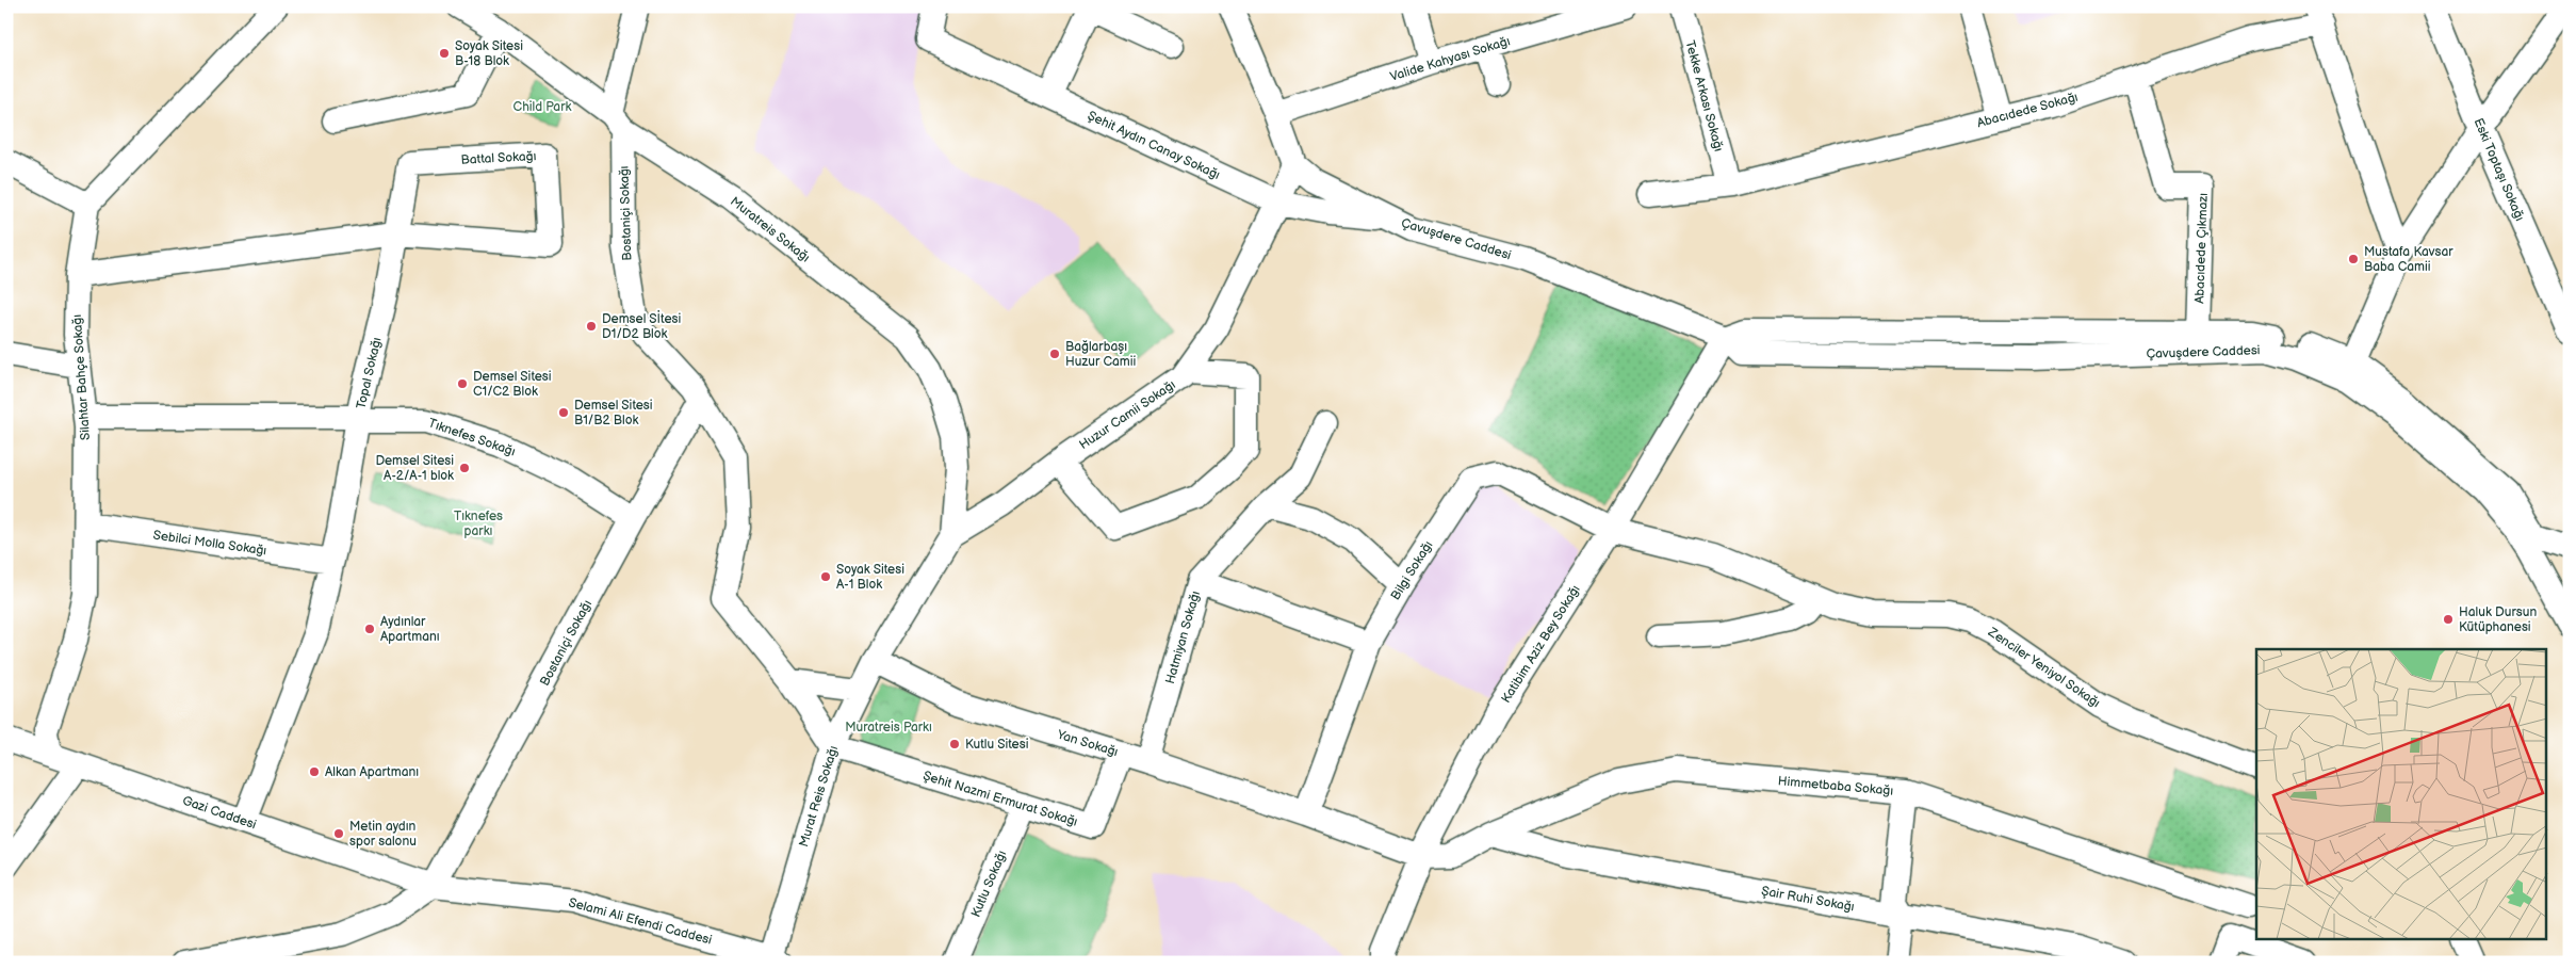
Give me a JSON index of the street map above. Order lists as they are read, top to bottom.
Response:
{
  "streets": {
    "street": [
      "Valide Kahyası Sokağı",
      "Tekke Arkası Sokağı",
      "Abacıdede Sokağı",
      "Şehit Aydın Canay Sokağı",
      "Battal Sokağı",
      "Eski Toptaşı Sokağı",
      "Bostaniçi Sokağı",
      "Muratreis Sokağı",
      "Çavuşdere Caddesi",
      "Abacıdede Çıkmazı",
      "Topal Sokağı",
      "Silahtar Bahçe Sokağı",
      "Huzur Camii Sokağı",
      "Tıknefes Sokağı",
      "Sebilci Molla Sokağı",
      "Bilgi Sokağı",
      "Hatmiyan Sokağı",
      "Katibim Aziz Bey Sokağı",
      "Zenciler Yeniyol Sokağı",
      "Yan Sokağı",
      "Himmetbaba Sokağı",
      "Murat Reis Sokağı",
      "Şehit Nazmi Ermurat Sokağı",
      "Gazi Caddesi",
      "Kutlu Sokağı",
      "Şair Ruhi Sokağı",
      "Selami Ali Efendi Caddesi"
    ]
  },
  "crossings": [
    ["Tekke Arkası Sokağı", "Abacıdede Sokağı"],
    ["Abacıdede Sokağı", "Abacıdede Çıkmazı"],
    ["Şehit Aydın Canay Sokağı", "Çavuşdere Caddesi"],
    ["Şehit Aydın Canay Sokağı", "Huzur Camii Sokağı"],
    ["Battal Sokağı", "Topal Sokağı"],
    ["Bostaniçi Sokağı", "Muratreis Sokağı"],
    ["Bostaniçi Sokağı", "Tıknefes Sokağı"],
    ["Bostaniçi Sokağı", "Murat Reis Sokağı"],
    ["Bostaniçi Sokağı", "Şehit Nazmi Ermurat Sokağı"],
    ["Bostaniçi Sokağı", "Gazi Caddesi"],
    ["Bostaniçi Sokağı", "Selami Ali Efendi Caddesi"],
    ["Muratreis Sokağı", "Huzur Camii Sokağı"],
    ["Muratreis Sokağı", "Murat Reis Sokağı"],
    ["Çavuşdere Caddesi", "Abacıdede Çıkmazı"],
    ["Çavuşdere Caddesi", "Huzur Camii Sokağı"],
    ["Çavuşdere Caddesi", "Katibim Aziz Bey Sokağı"],
    ["Topal Sokağı", "Tıknefes Sokağı"],
    ["Topal Sokağı", "Sebilci Molla Sokağı"],
    ["Topal Sokağı", "Gazi Caddesi"],
    ["Silahtar Bahçe Sokağı", "Tıknefes Sokağı"],
    ["Silahtar Bahçe Sokağı", "Sebilci Molla Sokağı"],
    ["Silahtar Bahçe Sokağı", "Gazi Caddesi"],
    ["Huzur Camii Sokağı", "Murat Reis Sokağı"],
    ["Bilgi Sokağı", "Katibim Aziz Bey Sokağı"],
    ["Bilgi Sokağı", "Zenciler Yeniyol Sokağı"],
    ["Hatmiyan Sokağı", "Yan Sokağı"],
    ["Katibim Aziz Bey Sokağı", "Zenciler Yeniyol Sokağı"],
    ["Katibim Aziz Bey Sokağı", "Yan Sokağı"],
    ["Katibim Aziz Bey Sokağı", "Himmetbaba Sokağı"],
    ["Yan Sokağı", "Himmetbaba Sokağı"],
    ["Yan Sokağı", "Murat Reis Sokağı"],
    ["Yan Sokağı", "Şehit Nazmi Ermurat Sokağı"],
    ["Himmetbaba Sokağı", "Şair Ruhi Sokağı"],
    ["Murat Reis Sokağı", "Şehit Nazmi Ermurat Sokağı"],
    ["Murat Reis Sokağı", "Selami Ali Efendi Caddesi"],
    ["Şehit Nazmi Ermurat Sokağı", "Kutlu Sokağı"],
    ["Gazi Caddesi", "Selami Ali Efendi Caddesi"]
  ],
  "parks": ["Child Park", "Tıknefes parkı", "Muratreis Parkı"],
  "places": [
    "Soyak Sitesi B-18 Blok",
    "Mustafa Kavsar Baba Camii",
    "Demsel Sİtesi D1/D2 Blok",
    "Bağlarbaşı Huzur Camii",
    "Demsel Sitesi C1/C2 Blok",
    "Demsel Sitesi B1/B2 Blok",
    "Demsel Sitesi A-2/A-1 blok",
    "Soyak Sitesi A-1 Blok",
    "Haluk Dursun Kütüphanesi",
    "Aydınlar Apartmanı",
    "Kutlu Sitesi",
    "Alkan Apartmanı",
    "Metin aydın spor salonu"
  ]
}
